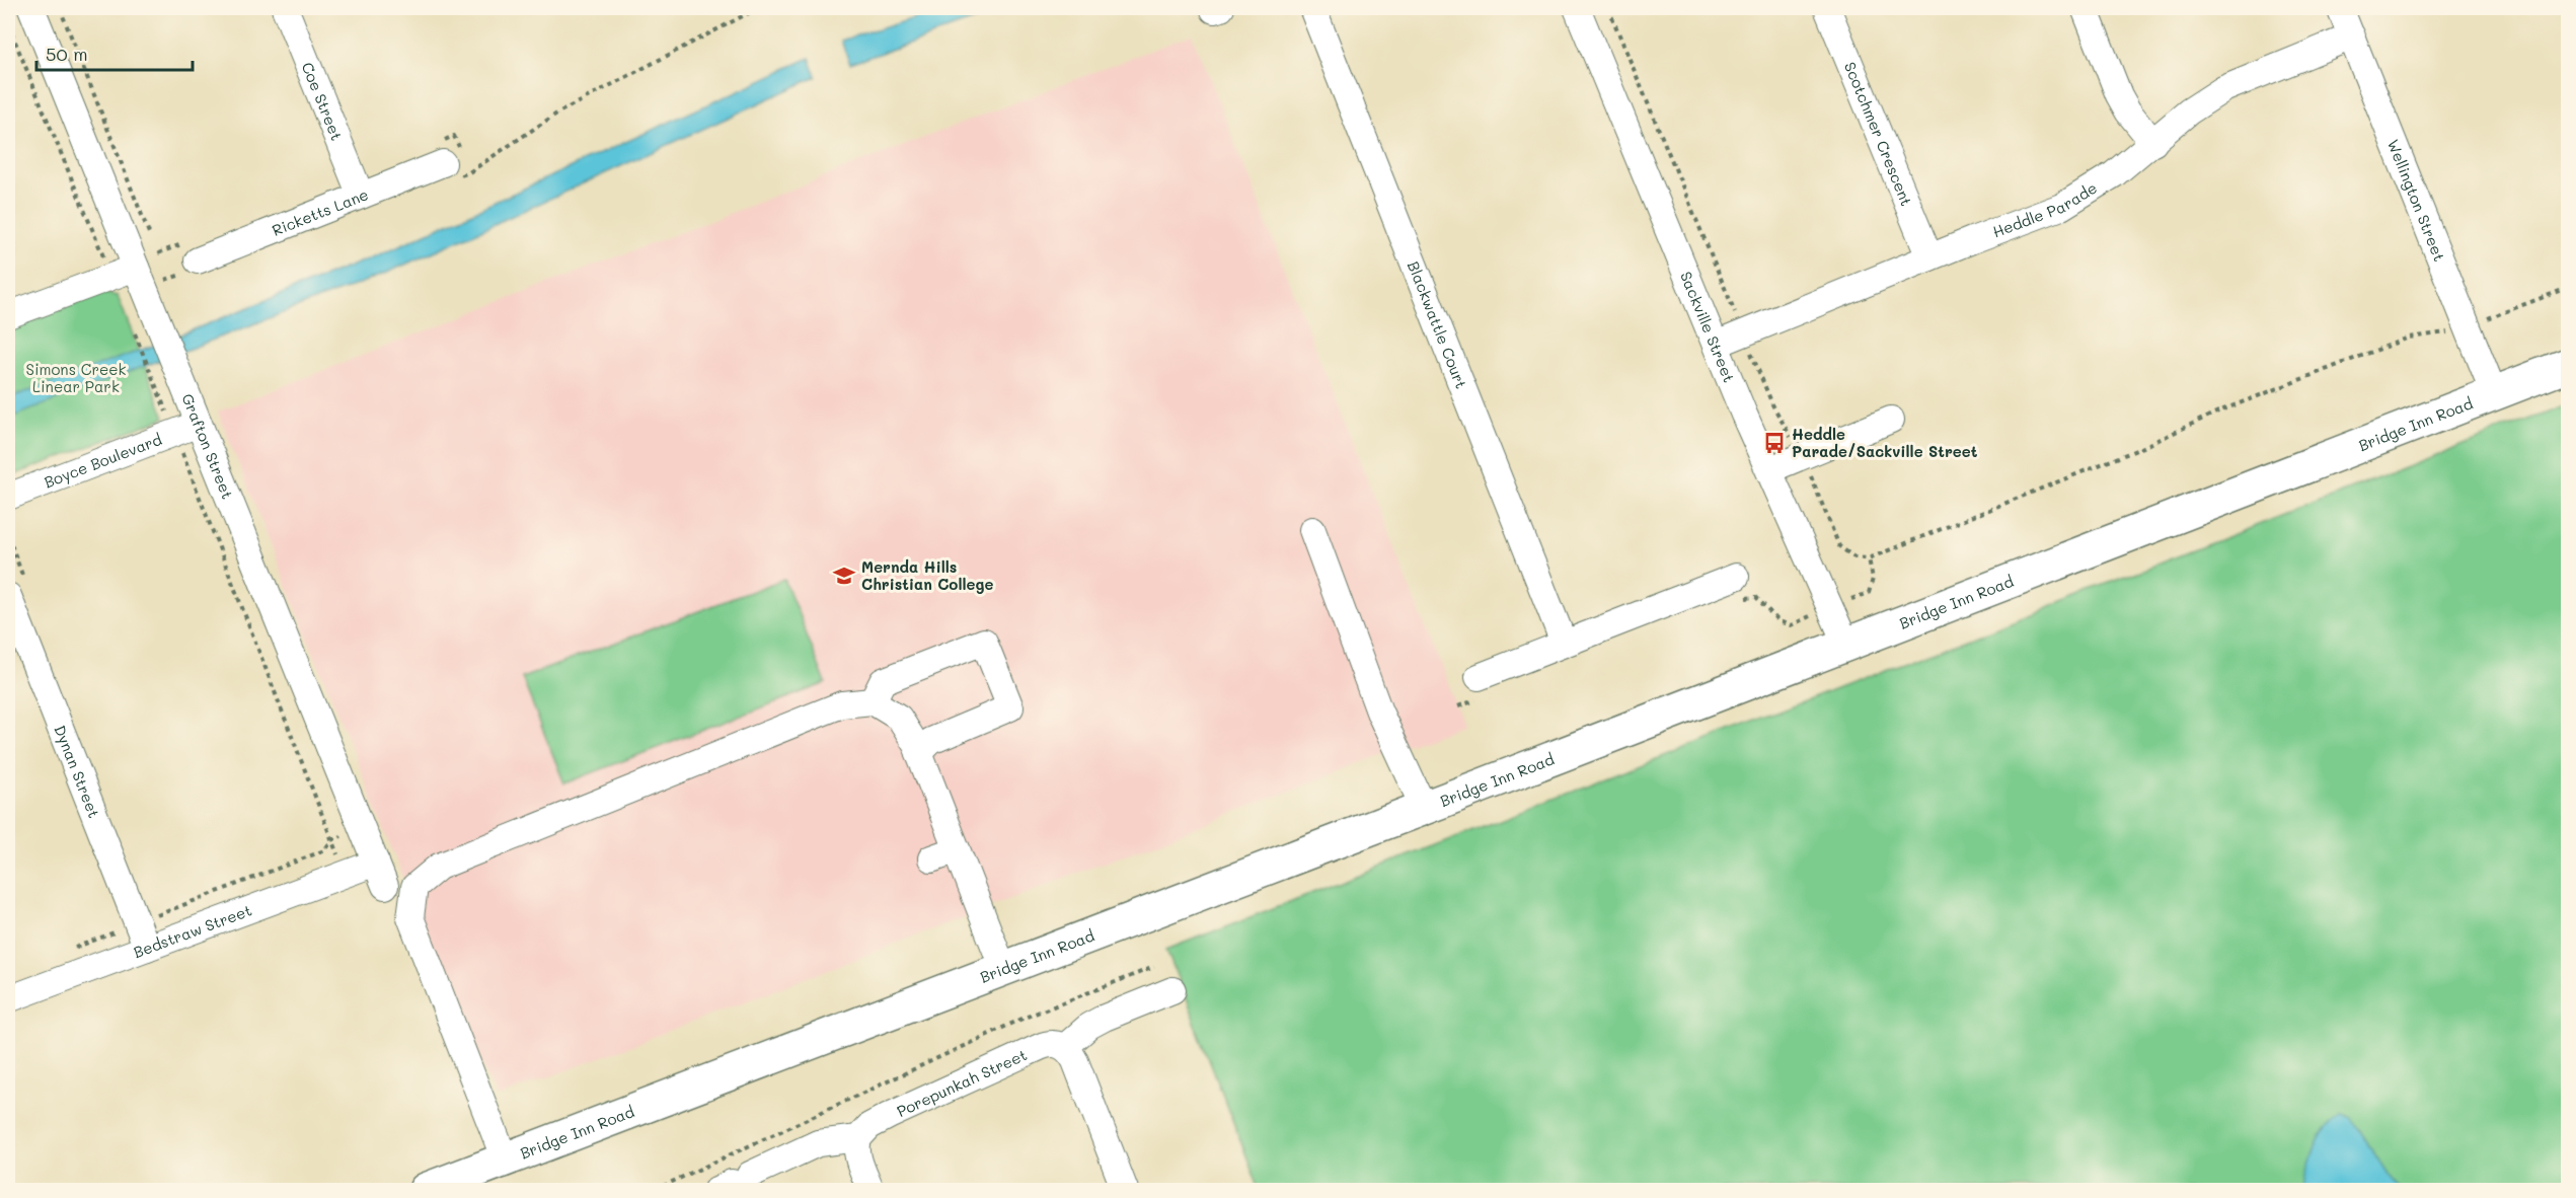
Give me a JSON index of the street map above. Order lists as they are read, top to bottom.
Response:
{
  "streets": {
    "main road": ["Bridge Inn Road"],
    "street": [
      "Coe Street",
      "Scotchmer Crescent",
      "Wellington Street",
      "Heddle Parade",
      "Ricketts Lane",
      "Blackwattle Court",
      "Sackville Street",
      "Grafton Street",
      "Boyce Boulevard",
      "Dynan Street",
      "Bedstraw Street",
      "Porepunkah Street"
    ]
  },
  "crossings": [
    ["Coe Street", "Ricketts Lane"],
    ["Scotchmer Crescent", "Heddle Parade"],
    ["Wellington Street", "Heddle Parade"],
    ["Wellington Street", "Bridge Inn Road"],
    ["Heddle Parade", "Sackville Street"],
    ["Sackville Street", "Bridge Inn Road"],
    ["Grafton Street", "Boyce Boulevard"],
    ["Grafton Street", "Bedstraw Street"],
    ["Dynan Street", "Bedstraw Street"]
  ],
  "parks": ["Simons Creek Linear Park"],
  "places": {
    "bus stop": ["Heddle Parade/Sackville Street"],
    "school or university": ["Mernda Hills Christian College"]
  },
  "scale_bar": "50 m"
}
